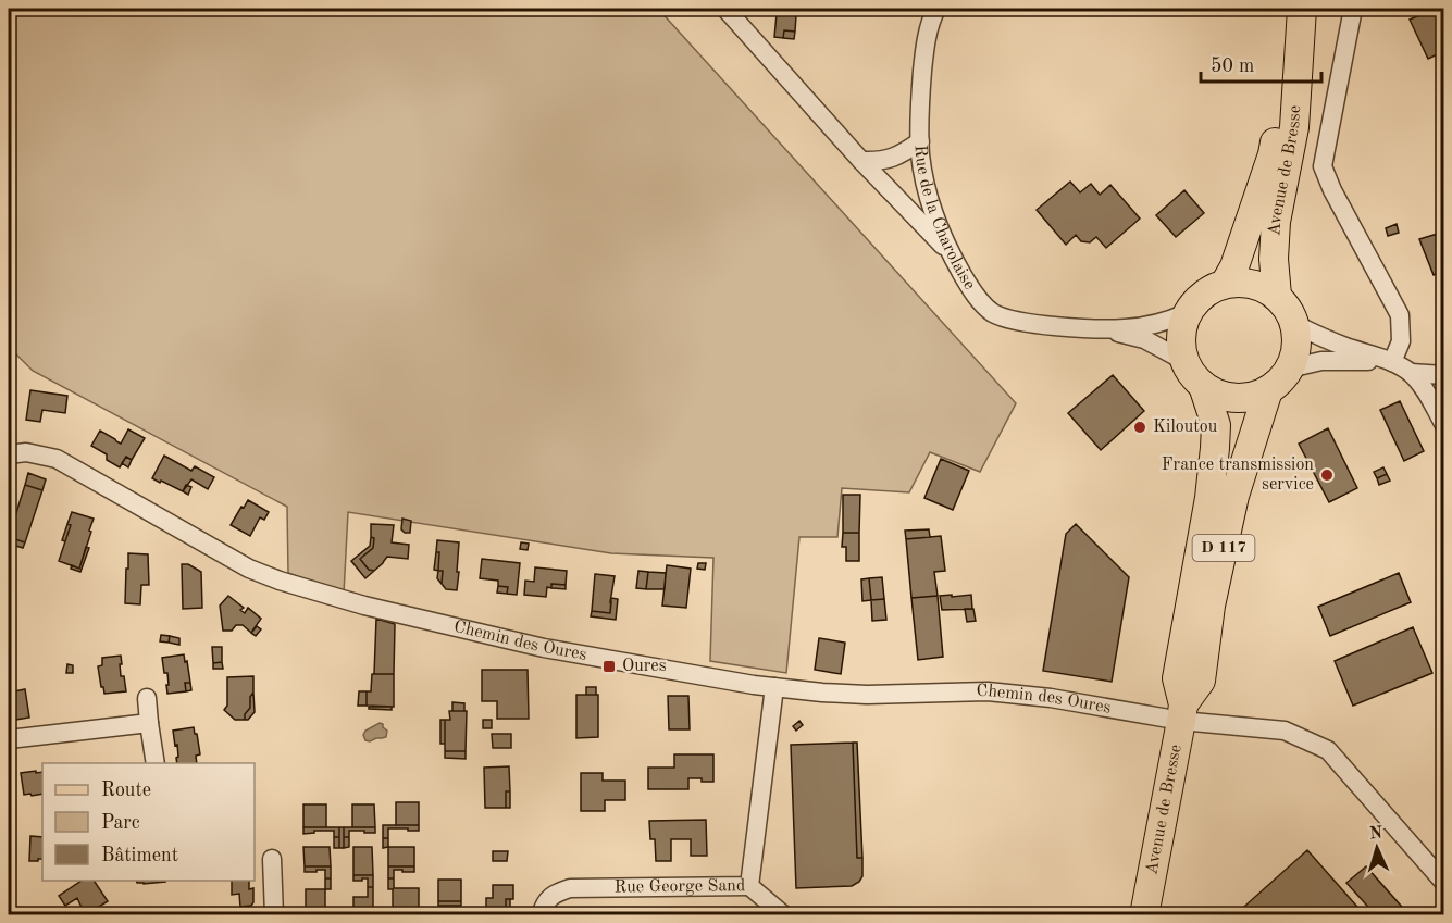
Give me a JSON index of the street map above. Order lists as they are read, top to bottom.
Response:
{
  "streets": {
    "main road": ["Avenue de Bresse", "D 117"],
    "street": ["Rue de la Charolaise", "Chemin des Oures", "Rue George Sand"]
  },
  "crossings": [
    ["Avenue de Bresse", "Chemin des Oures"],
    ["Chemin des Oures", "Rue George Sand"]
  ],
  "places": {
    "other": ["Kiloutou", "France transmission service"],
    "transit": ["Oures"]
  },
  "legend": ["Route", "Parc", "Bâtiment"],
  "scale_bar": "50 m",
  "north": "top"
}
